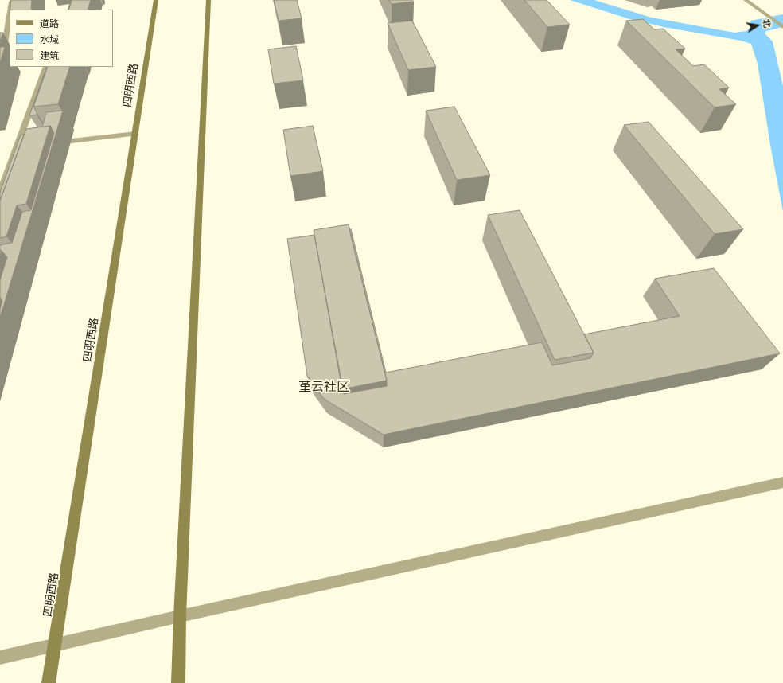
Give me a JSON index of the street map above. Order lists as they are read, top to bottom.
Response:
{
  "streets": {
    "main road": ["四明西路"]
  },
  "districts": ["堇云社区"],
  "legend": ["道路", "水域", "建筑"],
  "north": "right"
}
